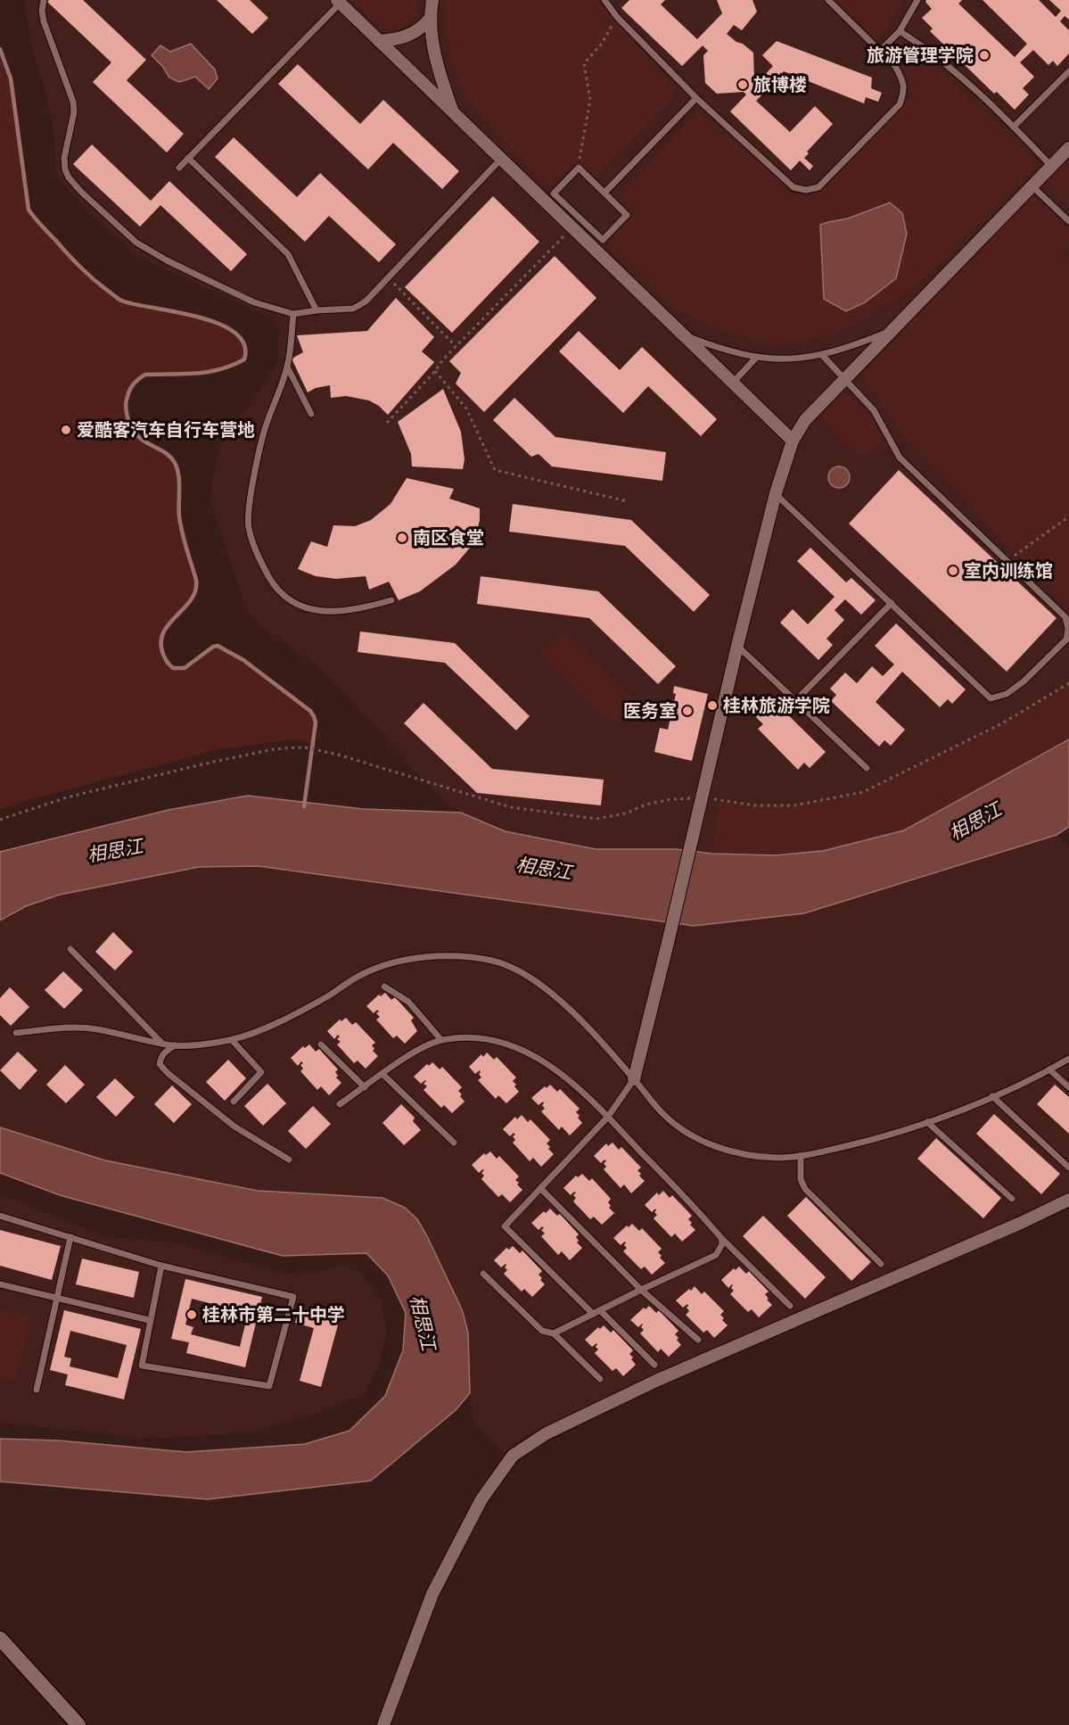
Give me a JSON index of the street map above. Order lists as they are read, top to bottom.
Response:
{
  "water": ["相思江"],
  "places": [
    "旅游管理学院",
    "旅博楼",
    "爱酷客汽车自行车营地",
    "南区食堂",
    "室内训练馆",
    "桂林旅游学院",
    "医务室",
    "桂林市第二十中学"
  ]
}
